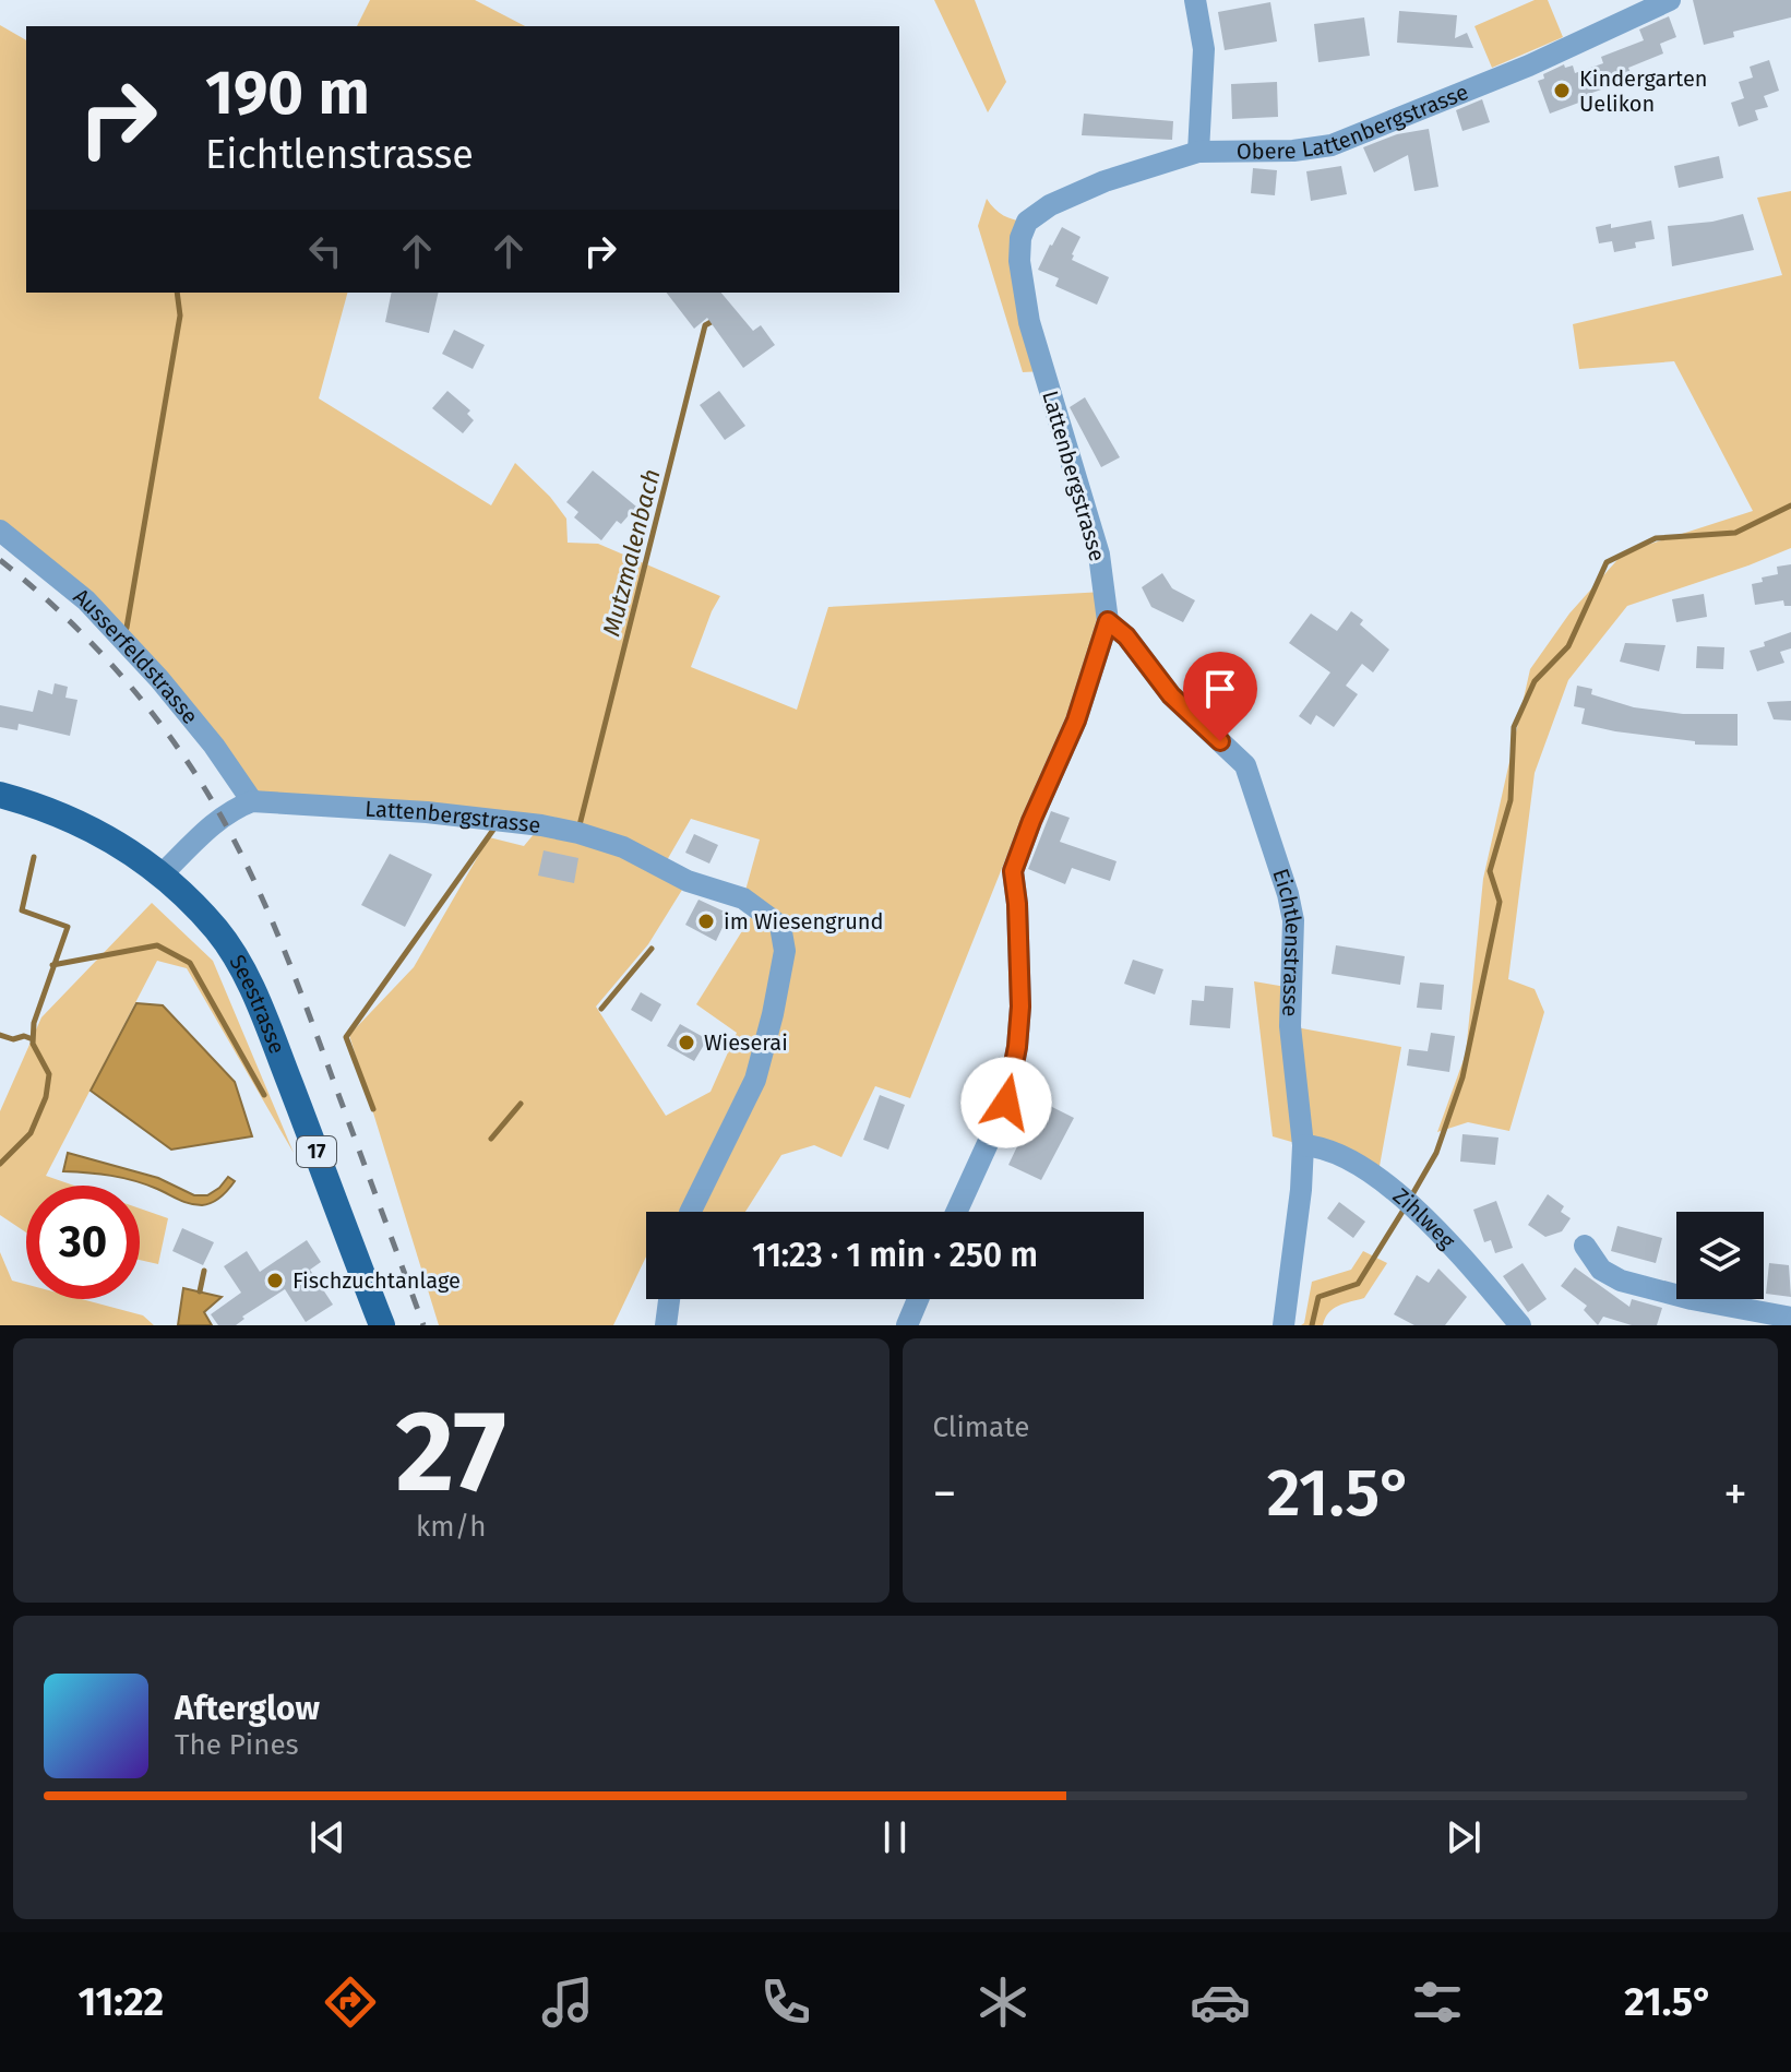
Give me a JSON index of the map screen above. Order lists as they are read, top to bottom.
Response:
{
  "streets": {
    "main road": ["Seestrasse", "17"],
    "street": [
      "Obere Lattenbergstrasse",
      "Lattenbergstrasse",
      "Ausserfeldstrasse",
      "Eichtlenstrasse",
      "Zihlweg"
    ]
  },
  "crossings": [
    ["Obere Lattenbergstrasse", "Lattenbergstrasse"],
    ["Lattenbergstrasse", "Ausserfeldstrasse"],
    ["Lattenbergstrasse", "Eichtlenstrasse"],
    ["Eichtlenstrasse", "Zihlweg"]
  ],
  "water": ["Mutzmalenbach"],
  "places": [
    "Kindergarten Uelikon",
    "im Wiesengrund",
    "Wieserai",
    "Fischzuchtanlage"
  ],
  "page": {
    "turn": ["190 m", "Eichtlenstrasse"],
    "limit": "30",
    "trip": "11:23 · 1 min · 250 m",
    "tile": [
      ["27", "km/h"],
      "Climate"
    ],
    "heat": ["−", "21.5°", "+"],
    "song": ["Afterglow", "The Pines"],
    "tabs": ["11:22", "21.5°"]
  }
}
